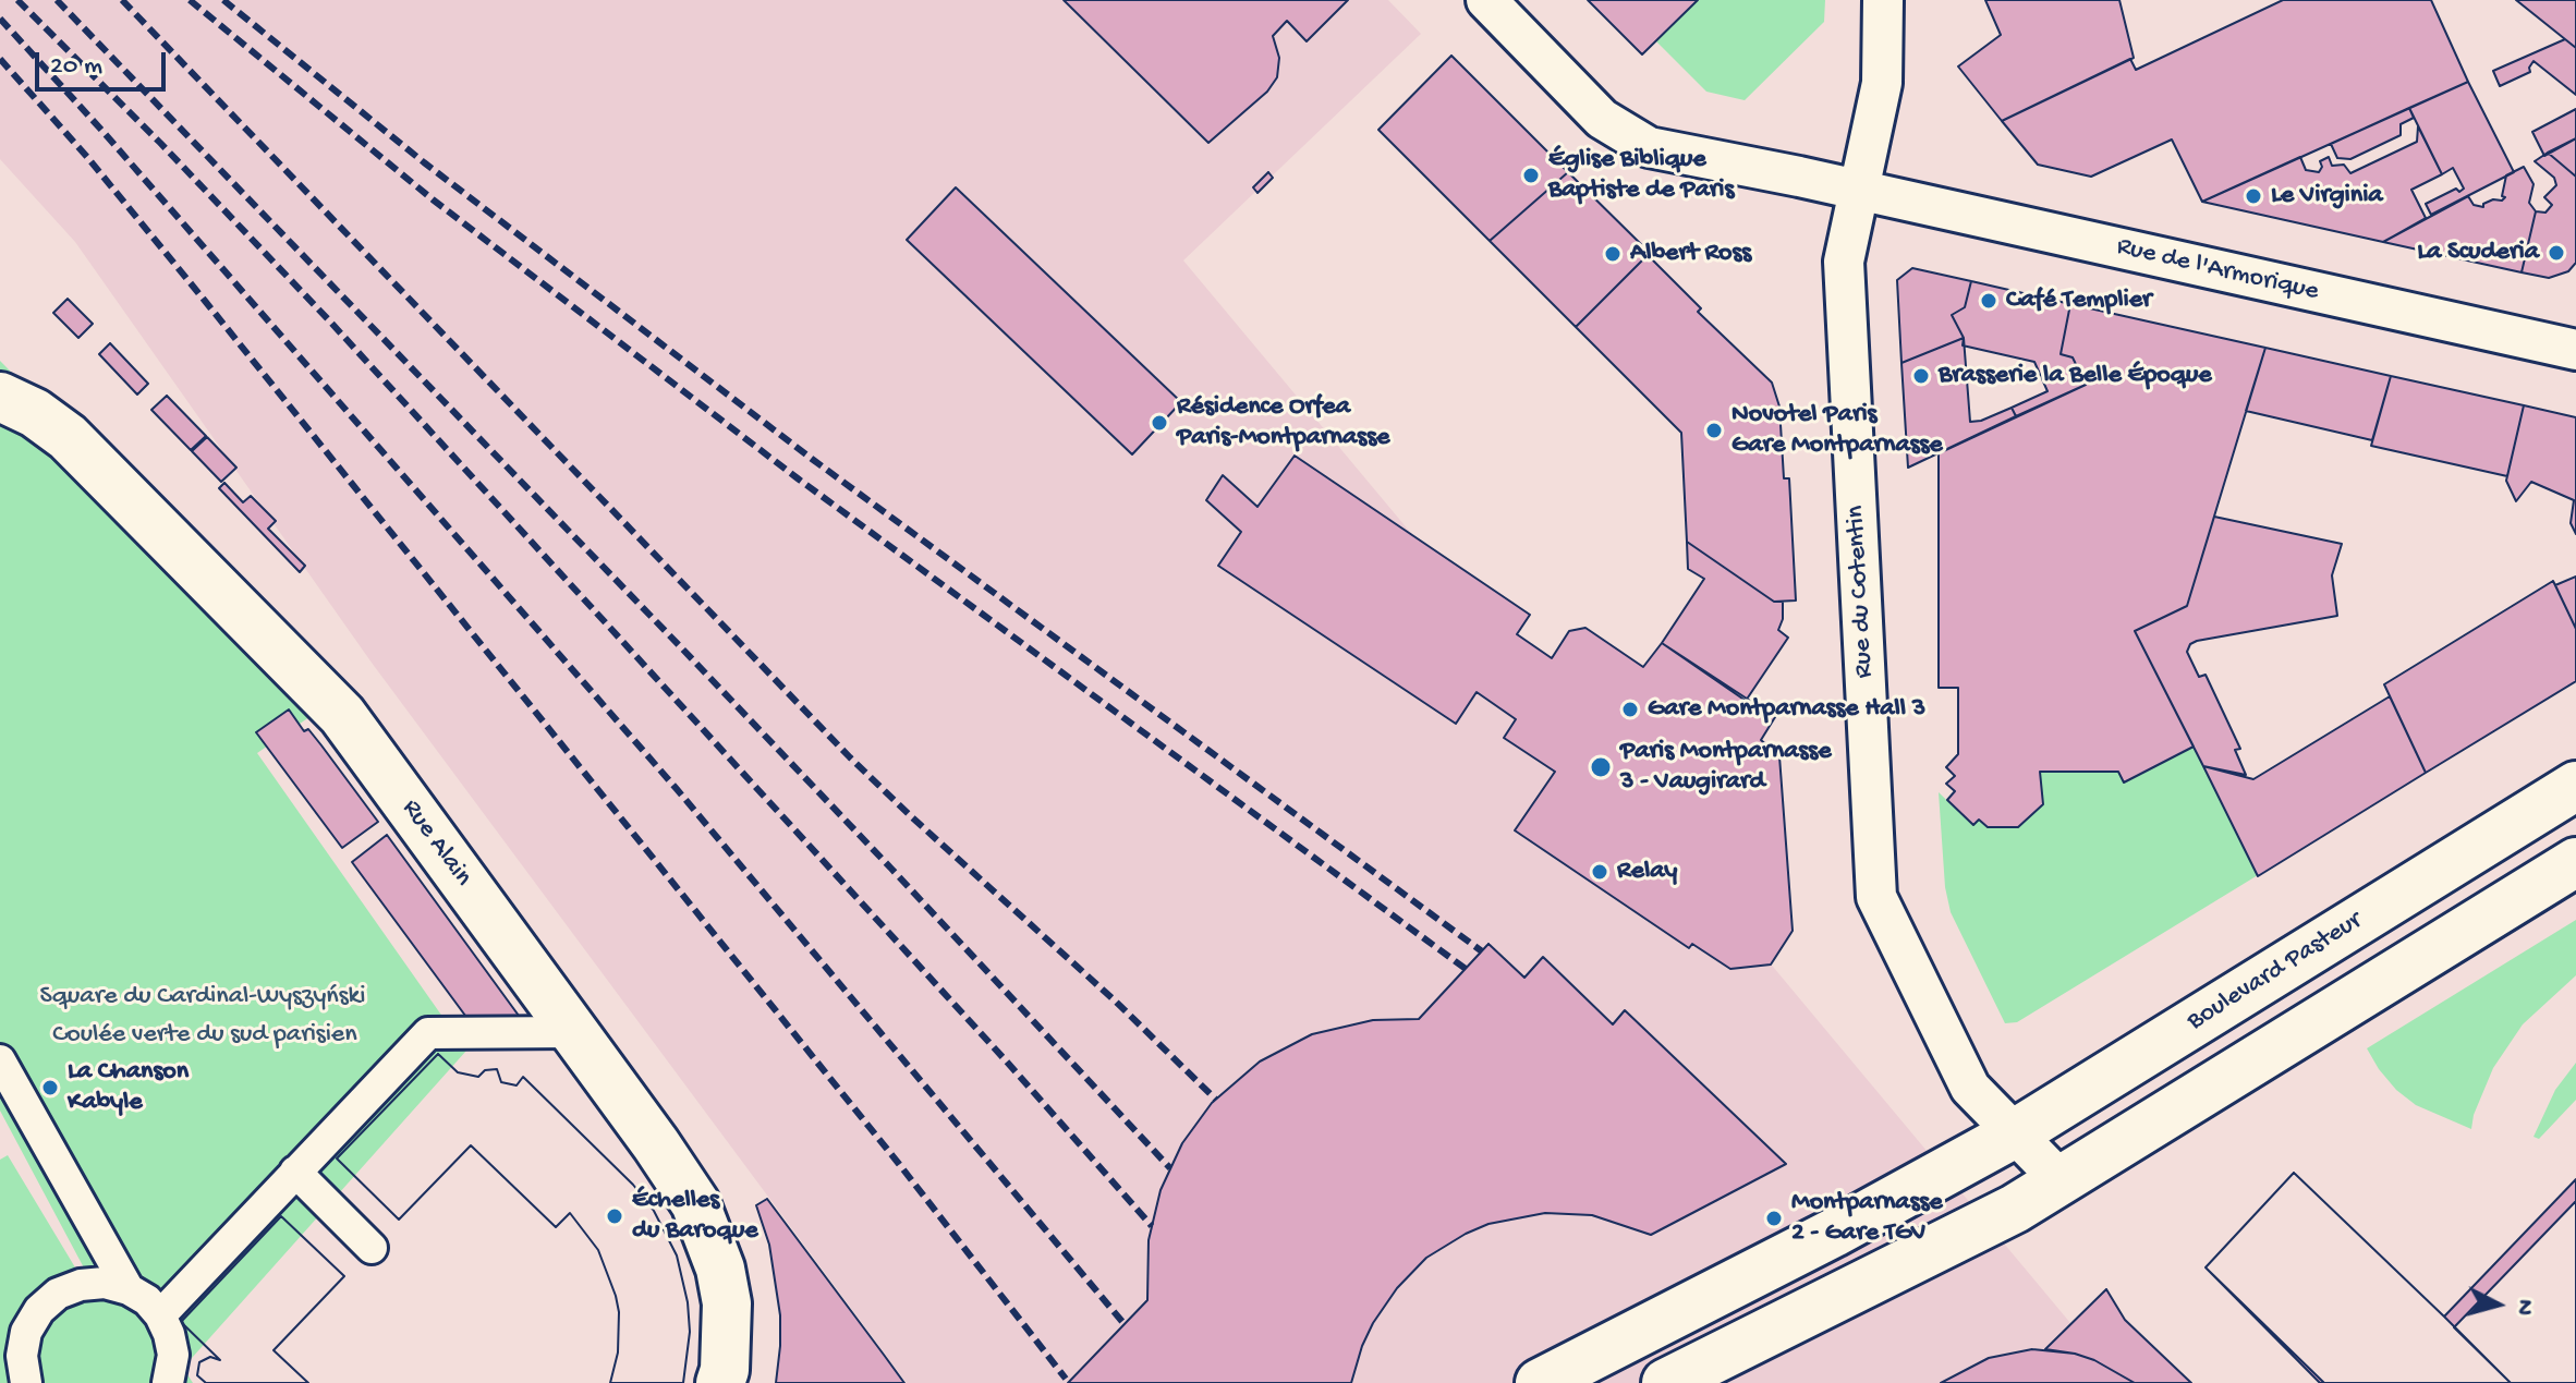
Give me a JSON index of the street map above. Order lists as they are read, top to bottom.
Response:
{
  "streets": {
    "main road": ["Rue Alain", "Boulevard Pasteur"],
    "street": ["Rue de l'Armorique", "Rue du Cotentin"]
  },
  "crossings": [
    ["Rue de l'Armorique", "Rue du Cotentin"],
    ["Rue du Cotentin", "Boulevard Pasteur"]
  ],
  "parks": ["Square du Cardinal-Wyszyński", "Coulée verte du sud parisien"],
  "places": [
    "Église Biblique Baptiste de Paris",
    "Le Virginia",
    "La Scuderia",
    "Albert Ross",
    "Café Templier",
    "Brasserie la Belle Époque",
    "Résidence Orfea Paris-Montparnasse",
    "Novotel Paris Gare Montparnasse",
    "Gare Montparnasse Hall 3",
    "Paris Montparnasse 3 - Vaugirard",
    "Relay",
    "La Chanson Kabyle",
    "Échelles du Baroque",
    "Montparnasse 2 - Gare TGV"
  ],
  "scale_bar": "20 m",
  "north": "right"
}
